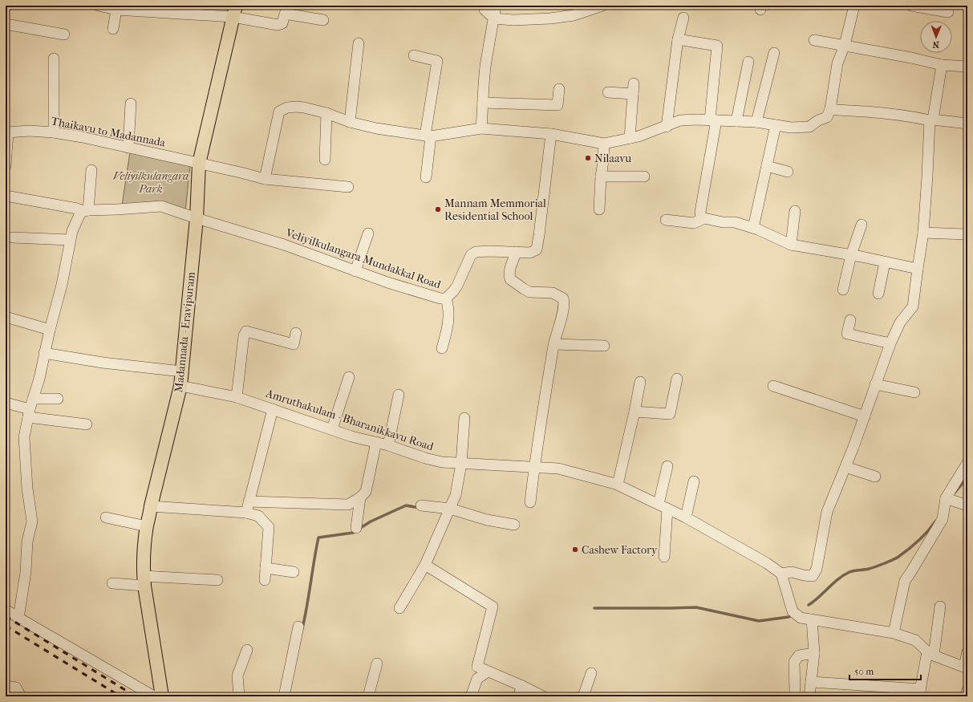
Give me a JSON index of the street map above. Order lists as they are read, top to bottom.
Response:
{
  "streets": {
    "main road": ["Madannada - Eravipuram"],
    "street": ["Thaikavu to Madannada", "Veliyilkulangara Mundakkal Road", "Amruthakulam - Bharanikkavu Road"]
  },
  "crossings": [
    ["Thaikavu to Madannada", "Madannada - Eravipuram"],
    ["Veliyilkulangara Mundakkal Road", "Madannada - Eravipuram"],
    ["Madannada - Eravipuram", "Amruthakulam - Bharanikkavu Road"]
  ],
  "parks": ["Veliyilkulangara Park"],
  "places": ["Nilaavu", "Mannam Memmorial Residential School", "Cashew Factory"],
  "scale_bar": "50 m",
  "north": "bottom"
}
